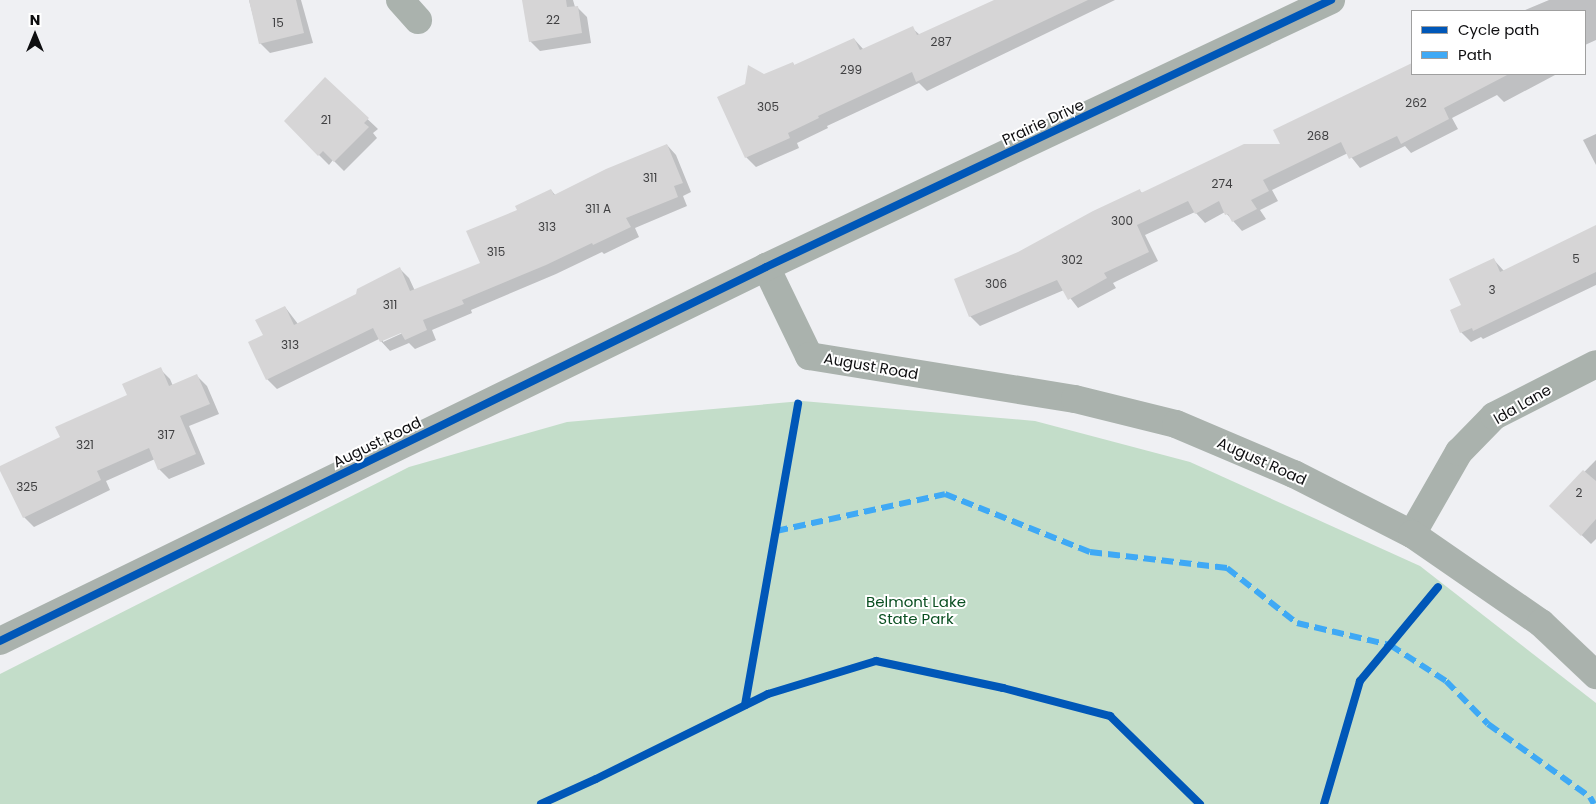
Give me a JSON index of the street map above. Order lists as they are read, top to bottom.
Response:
{
  "streets": {
    "street": ["Prairie Drive", "August Road", "Ida Lane"]
  },
  "crossings": [
    ["Prairie Drive", "August Road"],
    ["August Road", "Ida Lane"]
  ],
  "parks": ["Belmont Lake State Park"],
  "house_numbers": [
    "22",
    "15",
    "287",
    "299",
    "262",
    "305",
    "21",
    "268",
    "311",
    "274",
    "311 A",
    "300",
    "313",
    "315",
    "5",
    "302",
    "306",
    "3",
    "311",
    "313",
    "317",
    "321",
    "325",
    "2"
  ],
  "legend": ["Cycle path", "Path"],
  "north": "top"
}
